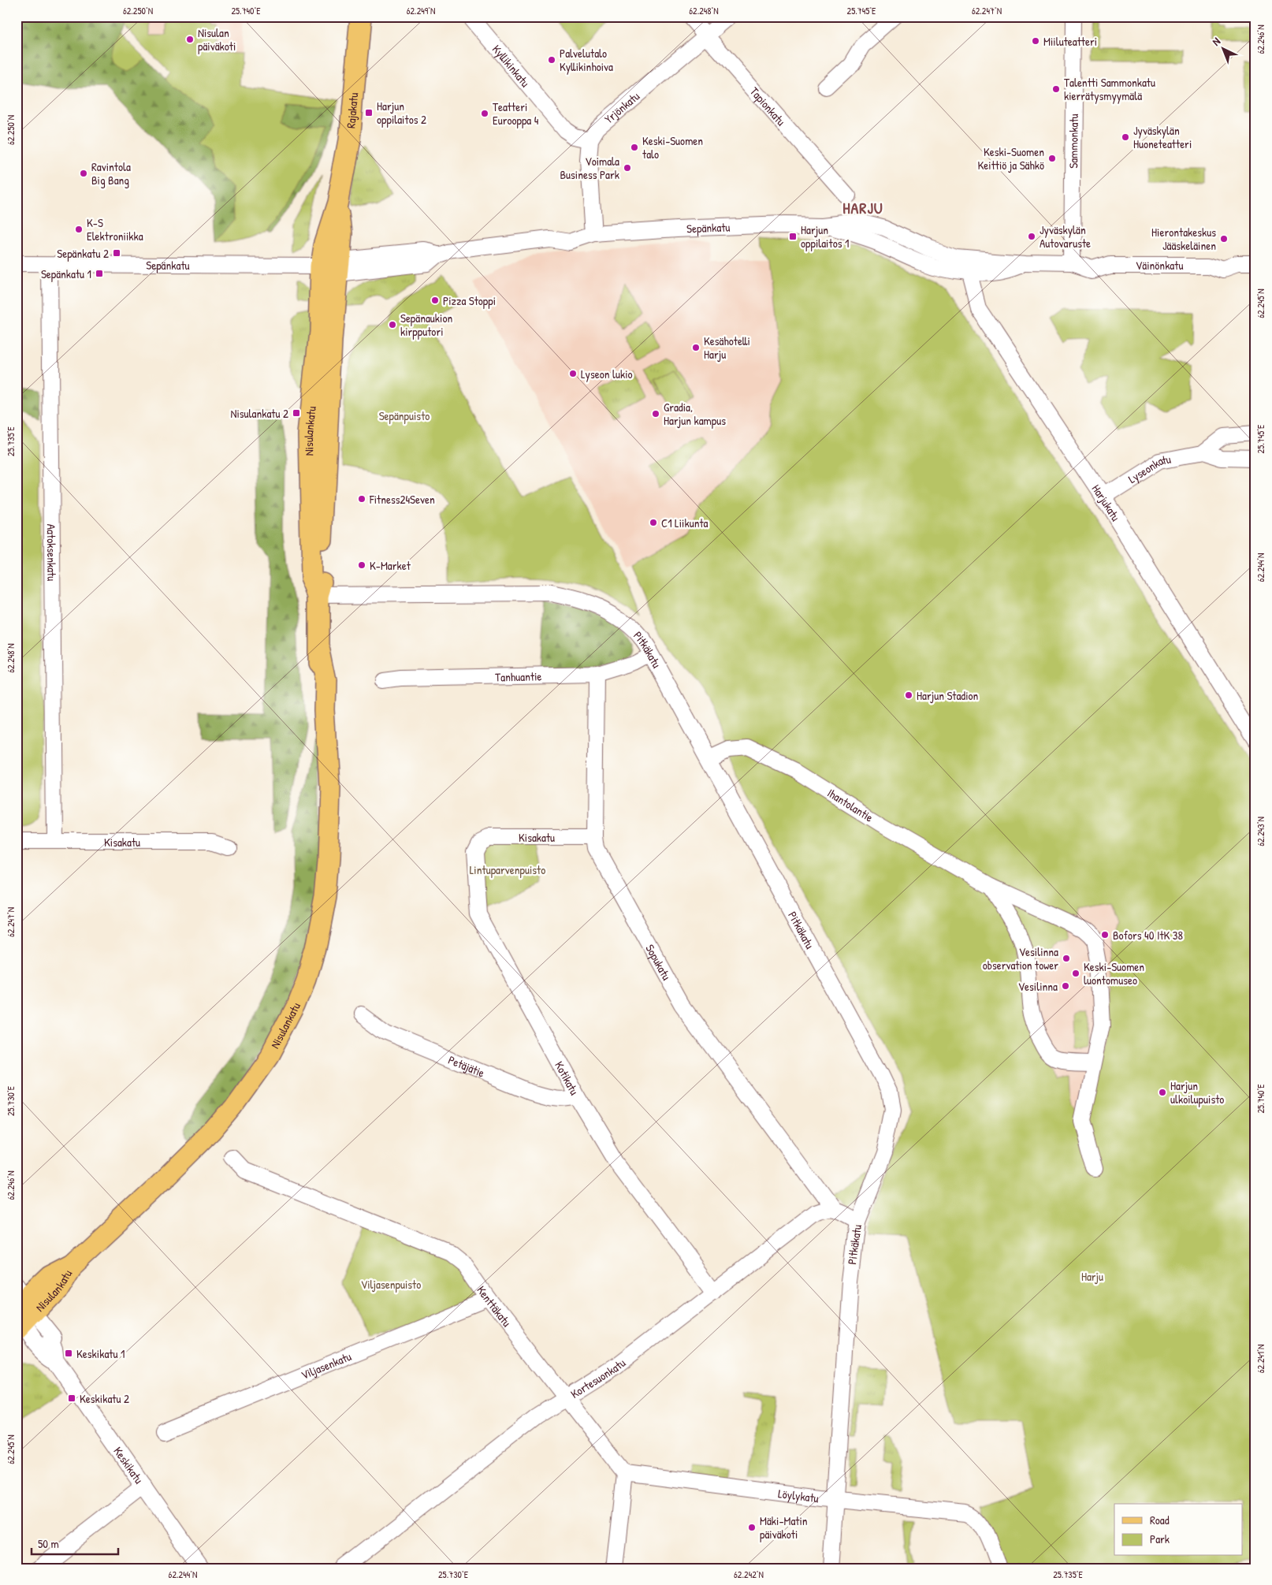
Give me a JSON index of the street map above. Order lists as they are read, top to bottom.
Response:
{
  "streets": {
    "main road": ["Rajakatu", "Nisulankatu"],
    "street": [
      "Kyllikinkatu",
      "Tapionkatu",
      "Yrjönkatu",
      "Sammonkatu",
      "Sepänkatu",
      "Väinönkatu",
      "Lyseonkatu",
      "Harjukatu",
      "Aatoksenkatu",
      "Pitkäkatu",
      "Tanhuantie",
      "Ihantolantie",
      "Kisakatu",
      "Sopukatu",
      "Petäjätie",
      "Kotikatu",
      "Kenttäkatu",
      "Viljasenkatu",
      "Kortesuonkatu",
      "Keskikatu",
      "Löylykatu"
    ]
  },
  "crossings": [
    ["Kyllikinkatu", "Yrjönkatu"],
    ["Tapionkatu", "Yrjönkatu"],
    ["Rajakatu", "Sepänkatu"],
    ["Rajakatu", "Nisulankatu"],
    ["Sammonkatu", "Väinönkatu"],
    ["Sepänkatu", "Väinönkatu"],
    ["Sepänkatu", "Nisulankatu"],
    ["Sepänkatu", "Harjukatu"],
    ["Sepänkatu", "Aatoksenkatu"],
    ["Väinönkatu", "Harjukatu"],
    ["Nisulankatu", "Pitkäkatu"],
    ["Nisulankatu", "Keskikatu"],
    ["Lyseonkatu", "Harjukatu"],
    ["Aatoksenkatu", "Kisakatu"],
    ["Pitkäkatu", "Tanhuantie"],
    ["Pitkäkatu", "Ihantolantie"],
    ["Pitkäkatu", "Löylykatu"],
    ["Tanhuantie", "Sopukatu"],
    ["Kisakatu", "Sopukatu"],
    ["Kisakatu", "Kotikatu"],
    ["Sopukatu", "Kortesuonkatu"],
    ["Petäjätie", "Kotikatu"],
    ["Kotikatu", "Kortesuonkatu"],
    ["Kenttäkatu", "Viljasenkatu"],
    ["Kenttäkatu", "Kortesuonkatu"],
    ["Kenttäkatu", "Löylykatu"]
  ],
  "districts": ["HARJU"],
  "parks": [
    "Sepänpuisto",
    "Lintuparvenpuisto",
    "Harju",
    "Viljasenpuisto"
  ],
  "places": {
    "other": [
      "Nisulan päiväkoti",
      "Miiluteatteri",
      "Palvelutalo Kyllikinhoiva",
      "Talentti Sammonkatu kierrätysmyymälä",
      "Teatteri Eurooppa 4",
      "Jyväskylän Huoneteatteri",
      "Keski-Suomen talo",
      "Keski-Suomen Keittiö ja Sähkö",
      "Voimala Business Park",
      "Ravintola Big Bang",
      "K-S Elektroniikka",
      "Jyväskylän Autovaruste",
      "Hierontakeskus Jääskeläinen",
      "Pizza Stoppi",
      "Sepänaukion kirpputori",
      "Kesähotelli Harju",
      "Lyseon lukio",
      "Gradia, Harjun kampus",
      "Fitness24Seven",
      "C1 Liikunta",
      "K-Market",
      "Harjun Stadion",
      "Bofors 40 ItK 38",
      "Vesilinna observation tower",
      "Keski-Suomen luontomuseo",
      "Vesilinna",
      "Harjun ulkoilupuisto",
      "Mäki-Matin päiväkoti"
    ],
    "transit": [
      "Harjun oppilaitos 2",
      "Harjun oppilaitos 1",
      "Sepänkatu 2",
      "Sepänkatu 1",
      "Nisulankatu 2",
      "Keskikatu 1",
      "Keskikatu 2"
    ]
  },
  "legend": ["Road", "Park"],
  "scale_bar": "50 m",
  "north": "top left",
  "coordinates": [
    "62.250°N",
    "25.740°E",
    "62.249°N",
    "62.248°N",
    "25.745°E",
    "62.247°N",
    "62.246°N",
    "62.245°N",
    "25.735°E",
    "62.244°N",
    "62.243°N",
    "25.730°E",
    "62.241°N",
    "62.242°N"
  ]
}
